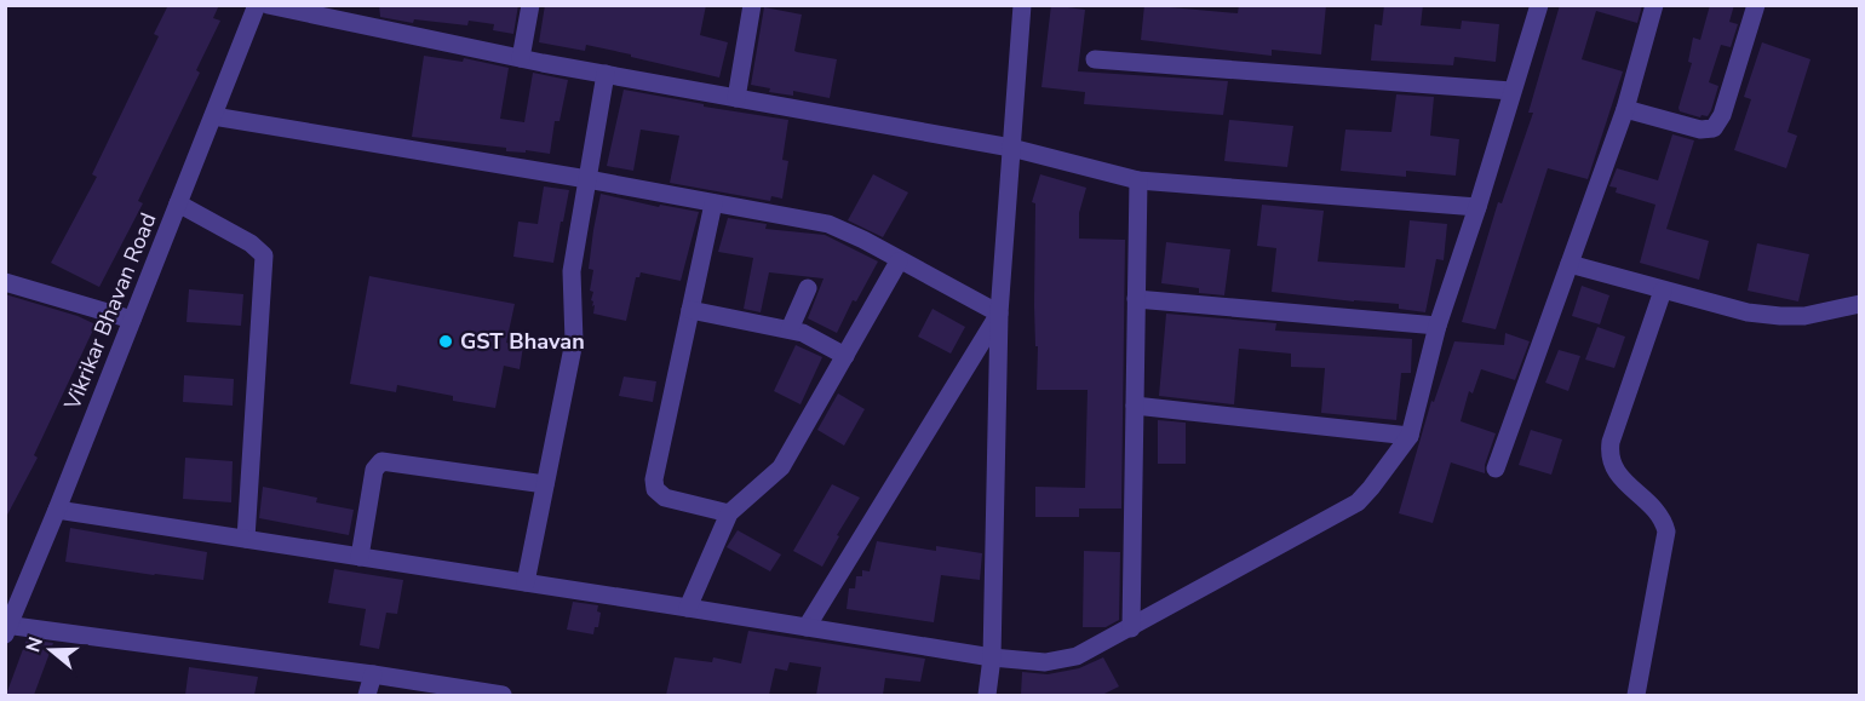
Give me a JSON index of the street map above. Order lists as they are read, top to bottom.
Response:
{
  "streets": {
    "street": ["Vikrikar Bhavan Road"]
  },
  "places": ["GST Bhavan"],
  "north": "left"
}
